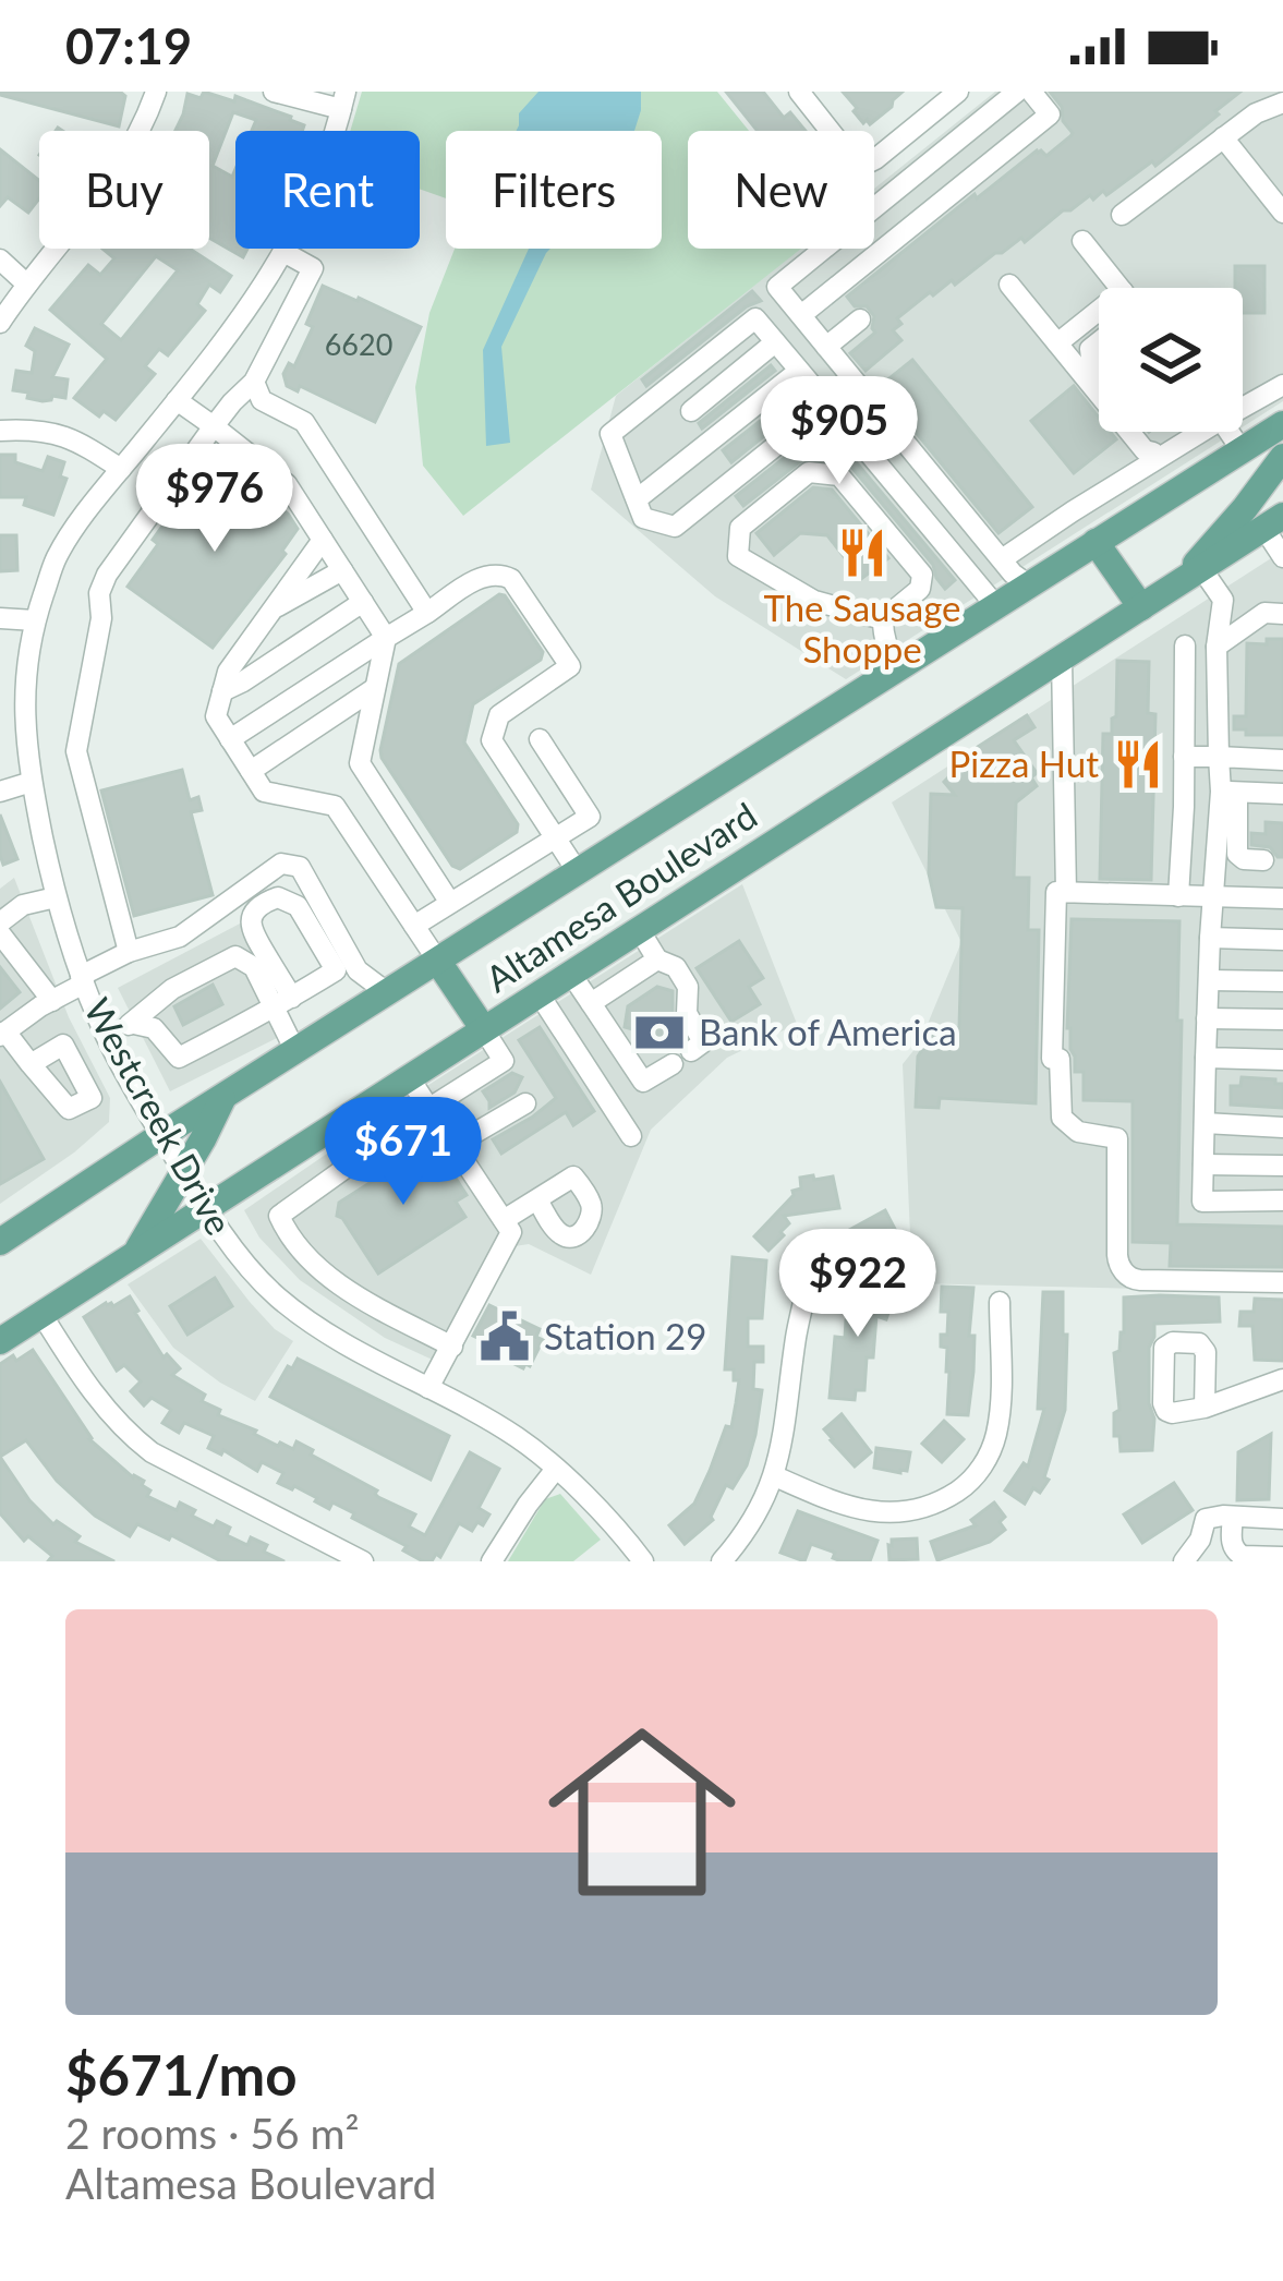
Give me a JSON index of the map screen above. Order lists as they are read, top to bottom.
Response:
{
  "streets": {
    "main road": ["Altamesa Boulevard"],
    "street": ["Westcreek Drive"]
  },
  "crossings": [
    ["Altamesa Boulevard", "Westcreek Drive"]
  ],
  "places": {
    "restaurant": ["The Sausage Shoppe", "Pizza Hut"],
    "bank": ["Bank of America"],
    "public building": ["Station 29"]
  },
  "house_numbers": ["6620"],
  "page": {
    "status": "07:19",
    "chip": [
      "Buy",
      "Rent",
      "Filters",
      "New"
    ],
    "price": [
      "$905",
      "$976",
      "$671",
      "$922"
    ],
    "list": [
      {
        "name": "$671/mo",
        "note": "2 rooms · 56 m² · Altamesa Boulevard"
      }
    ]
  }
}
